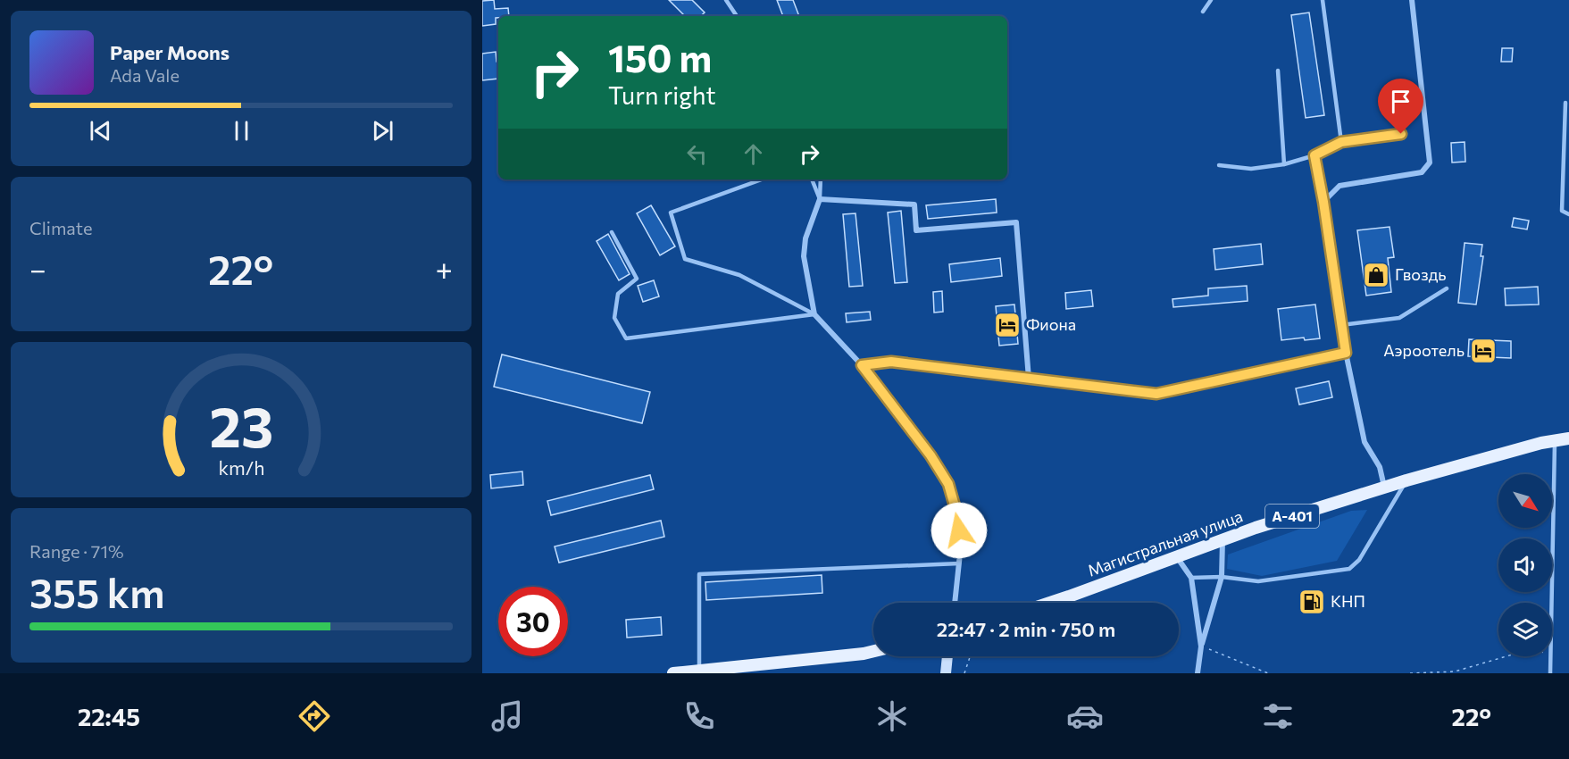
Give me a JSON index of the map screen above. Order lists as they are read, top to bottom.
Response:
{
  "streets": {
    "main road": ["А-401", "Магистральная улица"]
  },
  "places": {
    "shop": ["Гвоздь"],
    "hotel": ["Фиона", "Аэроотель"],
    "fuel station": ["КНП"]
  },
  "north": "bottom right",
  "page": {
    "turn": ["150 m", "Turn right"],
    "song": ["Paper Moons", "Ada Vale"],
    "tile": [
      "Climate",
      ["Range · 71%", "355 km"]
    ],
    "heat": ["−", "22°", "+"],
    "limit": "30",
    "trip": "22:47 · 2 min · 750 m",
    "tabs": ["22:45", "22°"],
    "gauge": ["23", "km/h"]
  }
}
